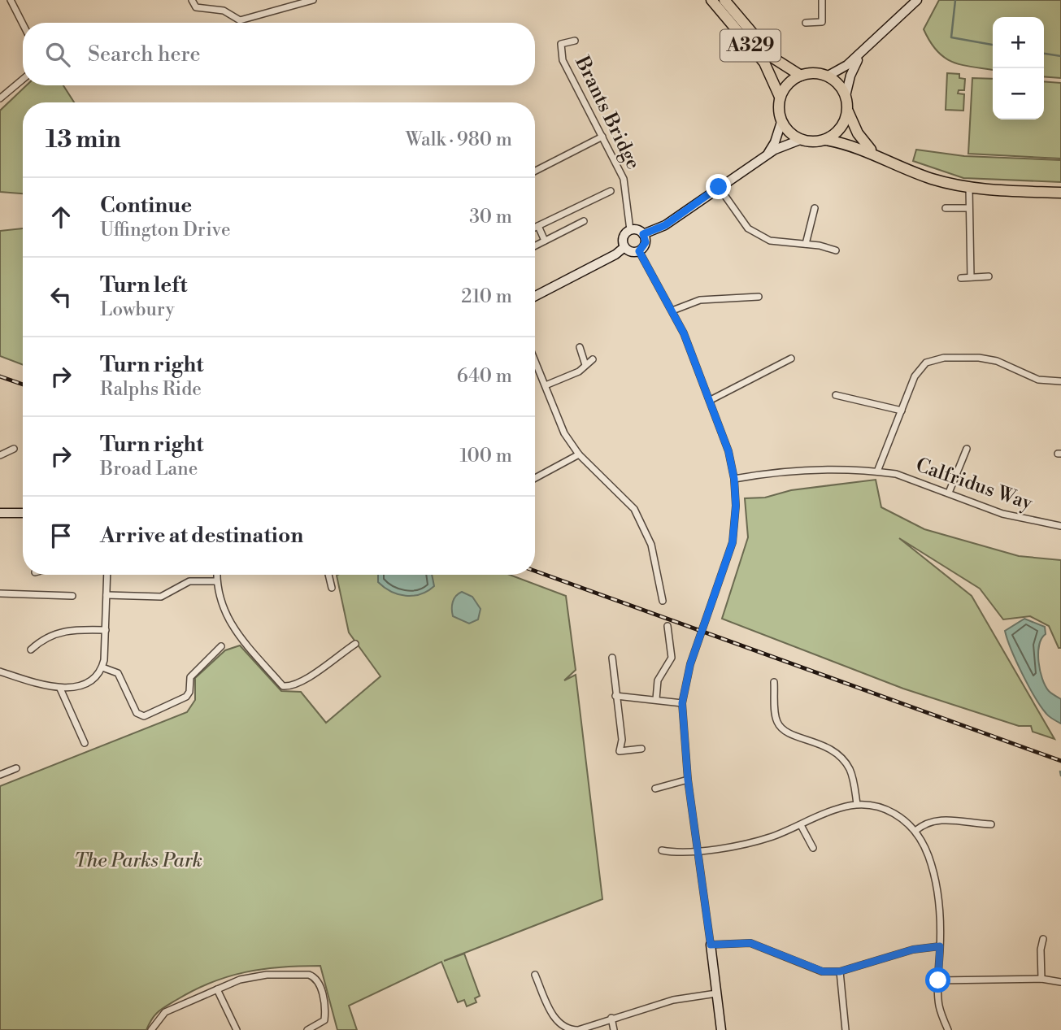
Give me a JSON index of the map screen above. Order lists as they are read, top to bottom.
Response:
{
  "streets": {
    "main road": ["A329"],
    "street": ["Brants Bridge", "Calfridus Way"]
  },
  "parks": ["The Parks Park"],
  "page": {
    "map_buttons": ["+", "−"],
    "search": "Search here",
    "heading": ["13 min", "Walk · 980 m"],
    "list": [
      ["Continue", "Uffington Drive", "30 m"],
      ["Turn left", "Lowbury", "210 m"],
      ["Turn right", "Ralphs Ride", "640 m"],
      ["Turn right", "Broad Lane", "100 m"],
      "Arrive at destination"
    ]
  }
}
